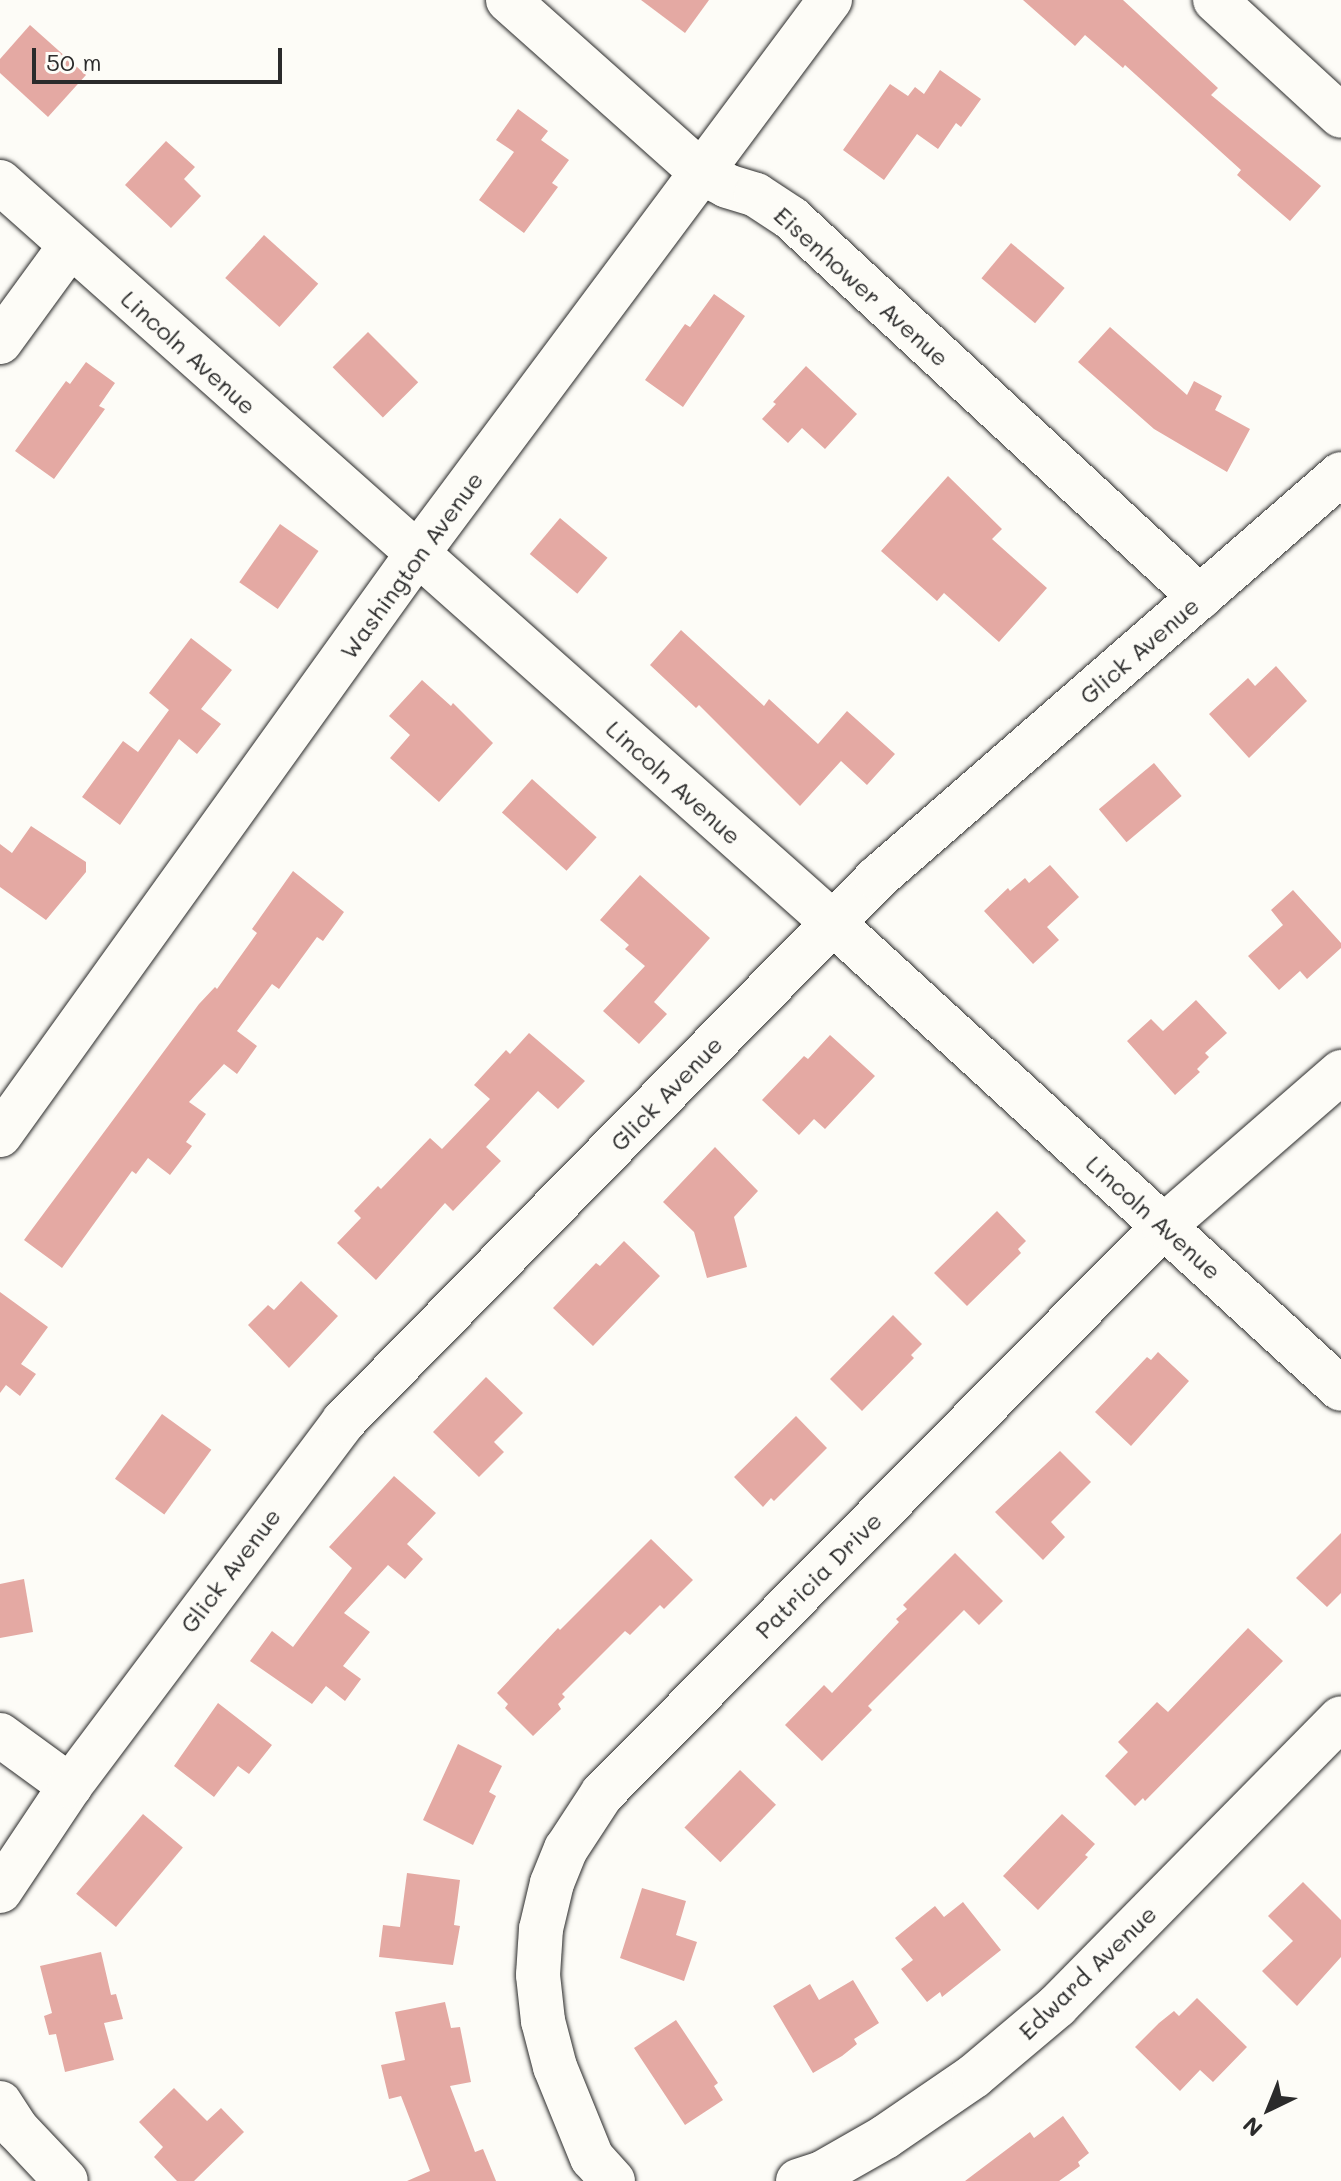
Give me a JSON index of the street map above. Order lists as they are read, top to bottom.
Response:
{
  "streets": {
    "street": [
      "Eisenhower Avenue",
      "Lincoln Avenue",
      "Washington Avenue",
      "Glick Avenue",
      "Patricia Drive",
      "Edward Avenue"
    ]
  },
  "crossings": [
    ["Eisenhower Avenue", "Washington Avenue"],
    ["Eisenhower Avenue", "Glick Avenue"],
    ["Lincoln Avenue", "Washington Avenue"],
    ["Lincoln Avenue", "Glick Avenue"],
    ["Lincoln Avenue", "Patricia Drive"]
  ],
  "scale_bar": "50 m",
  "north": "bottom left"
}
